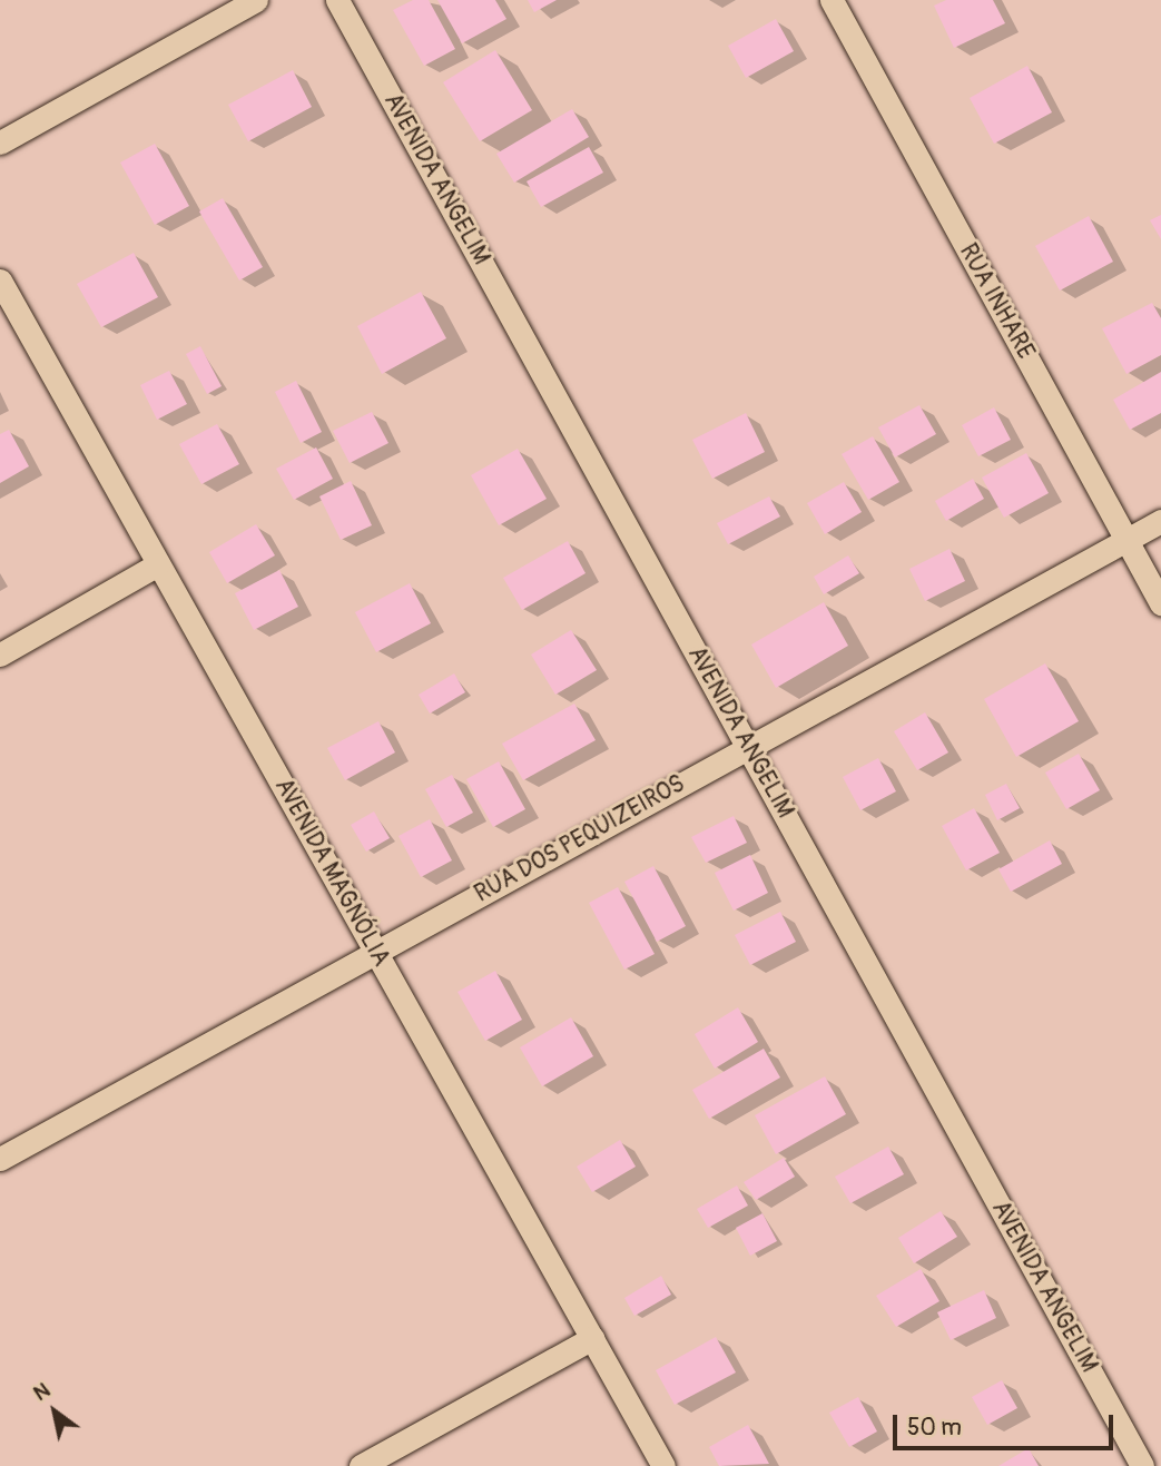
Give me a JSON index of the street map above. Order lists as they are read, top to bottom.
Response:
{
  "streets": {
    "street": [
      "AVENIDA ANGELIM",
      "RUA INHARE",
      "RUA DOS PEQUIZEIROS",
      "AVENIDA MAGNÓLIA"
    ]
  },
  "crossings": [
    ["AVENIDA ANGELIM", "RUA DOS PEQUIZEIROS"],
    ["RUA INHARE", "RUA DOS PEQUIZEIROS"],
    ["RUA DOS PEQUIZEIROS", "AVENIDA MAGNÓLIA"]
  ],
  "scale_bar": "50 m",
  "north": "top left"
}
